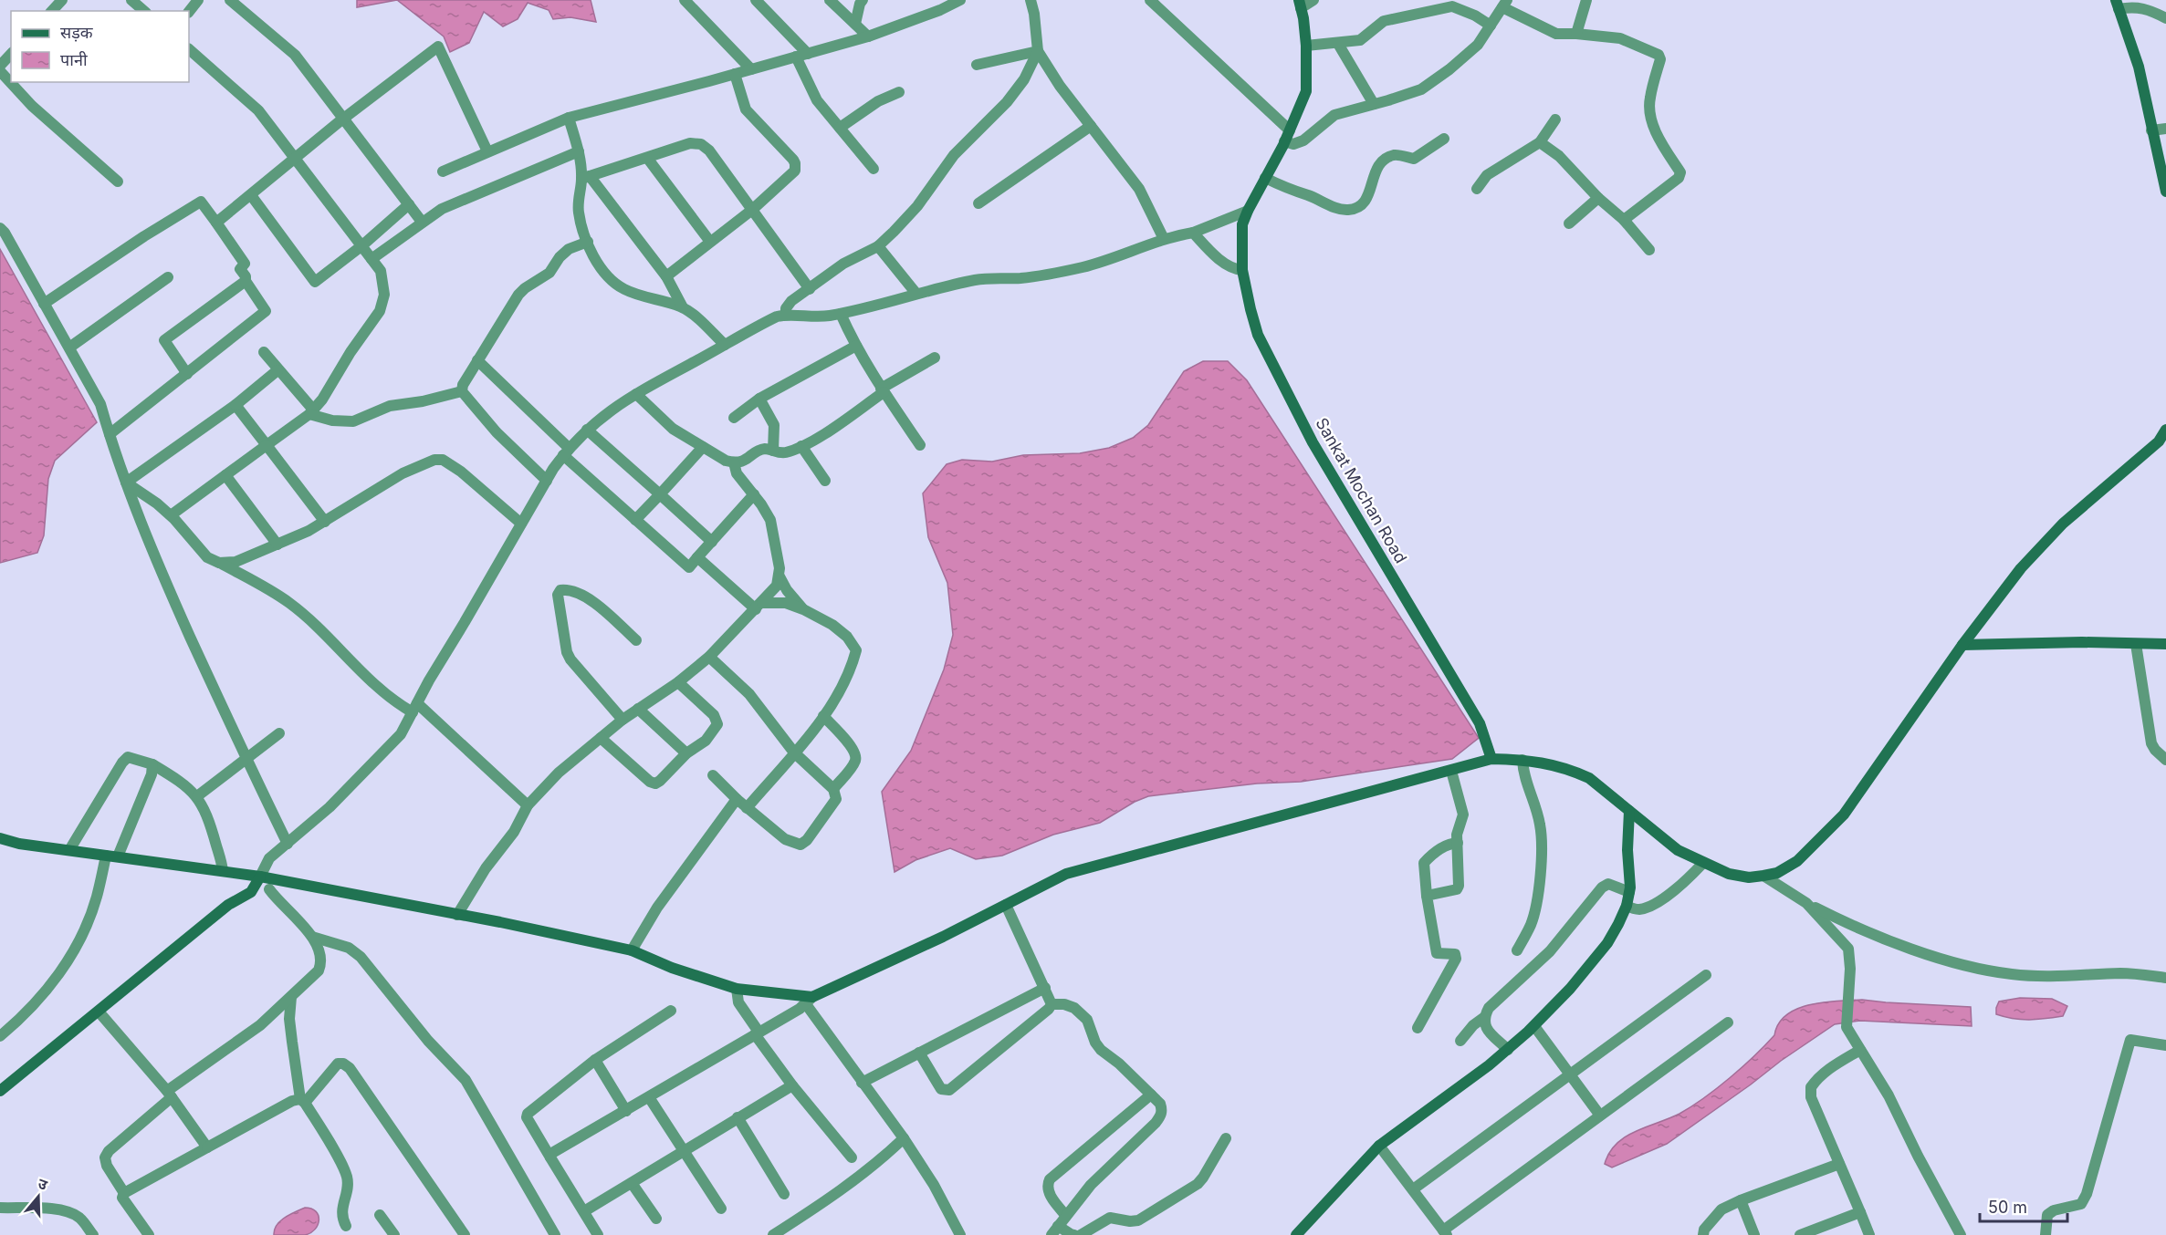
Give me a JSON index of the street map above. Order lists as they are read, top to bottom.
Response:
{
  "streets": {
    "main road": ["Sankat Mochan Road"]
  },
  "legend": ["सड़क", "पानी"],
  "scale_bar": "50 m",
  "north": "top"
}
